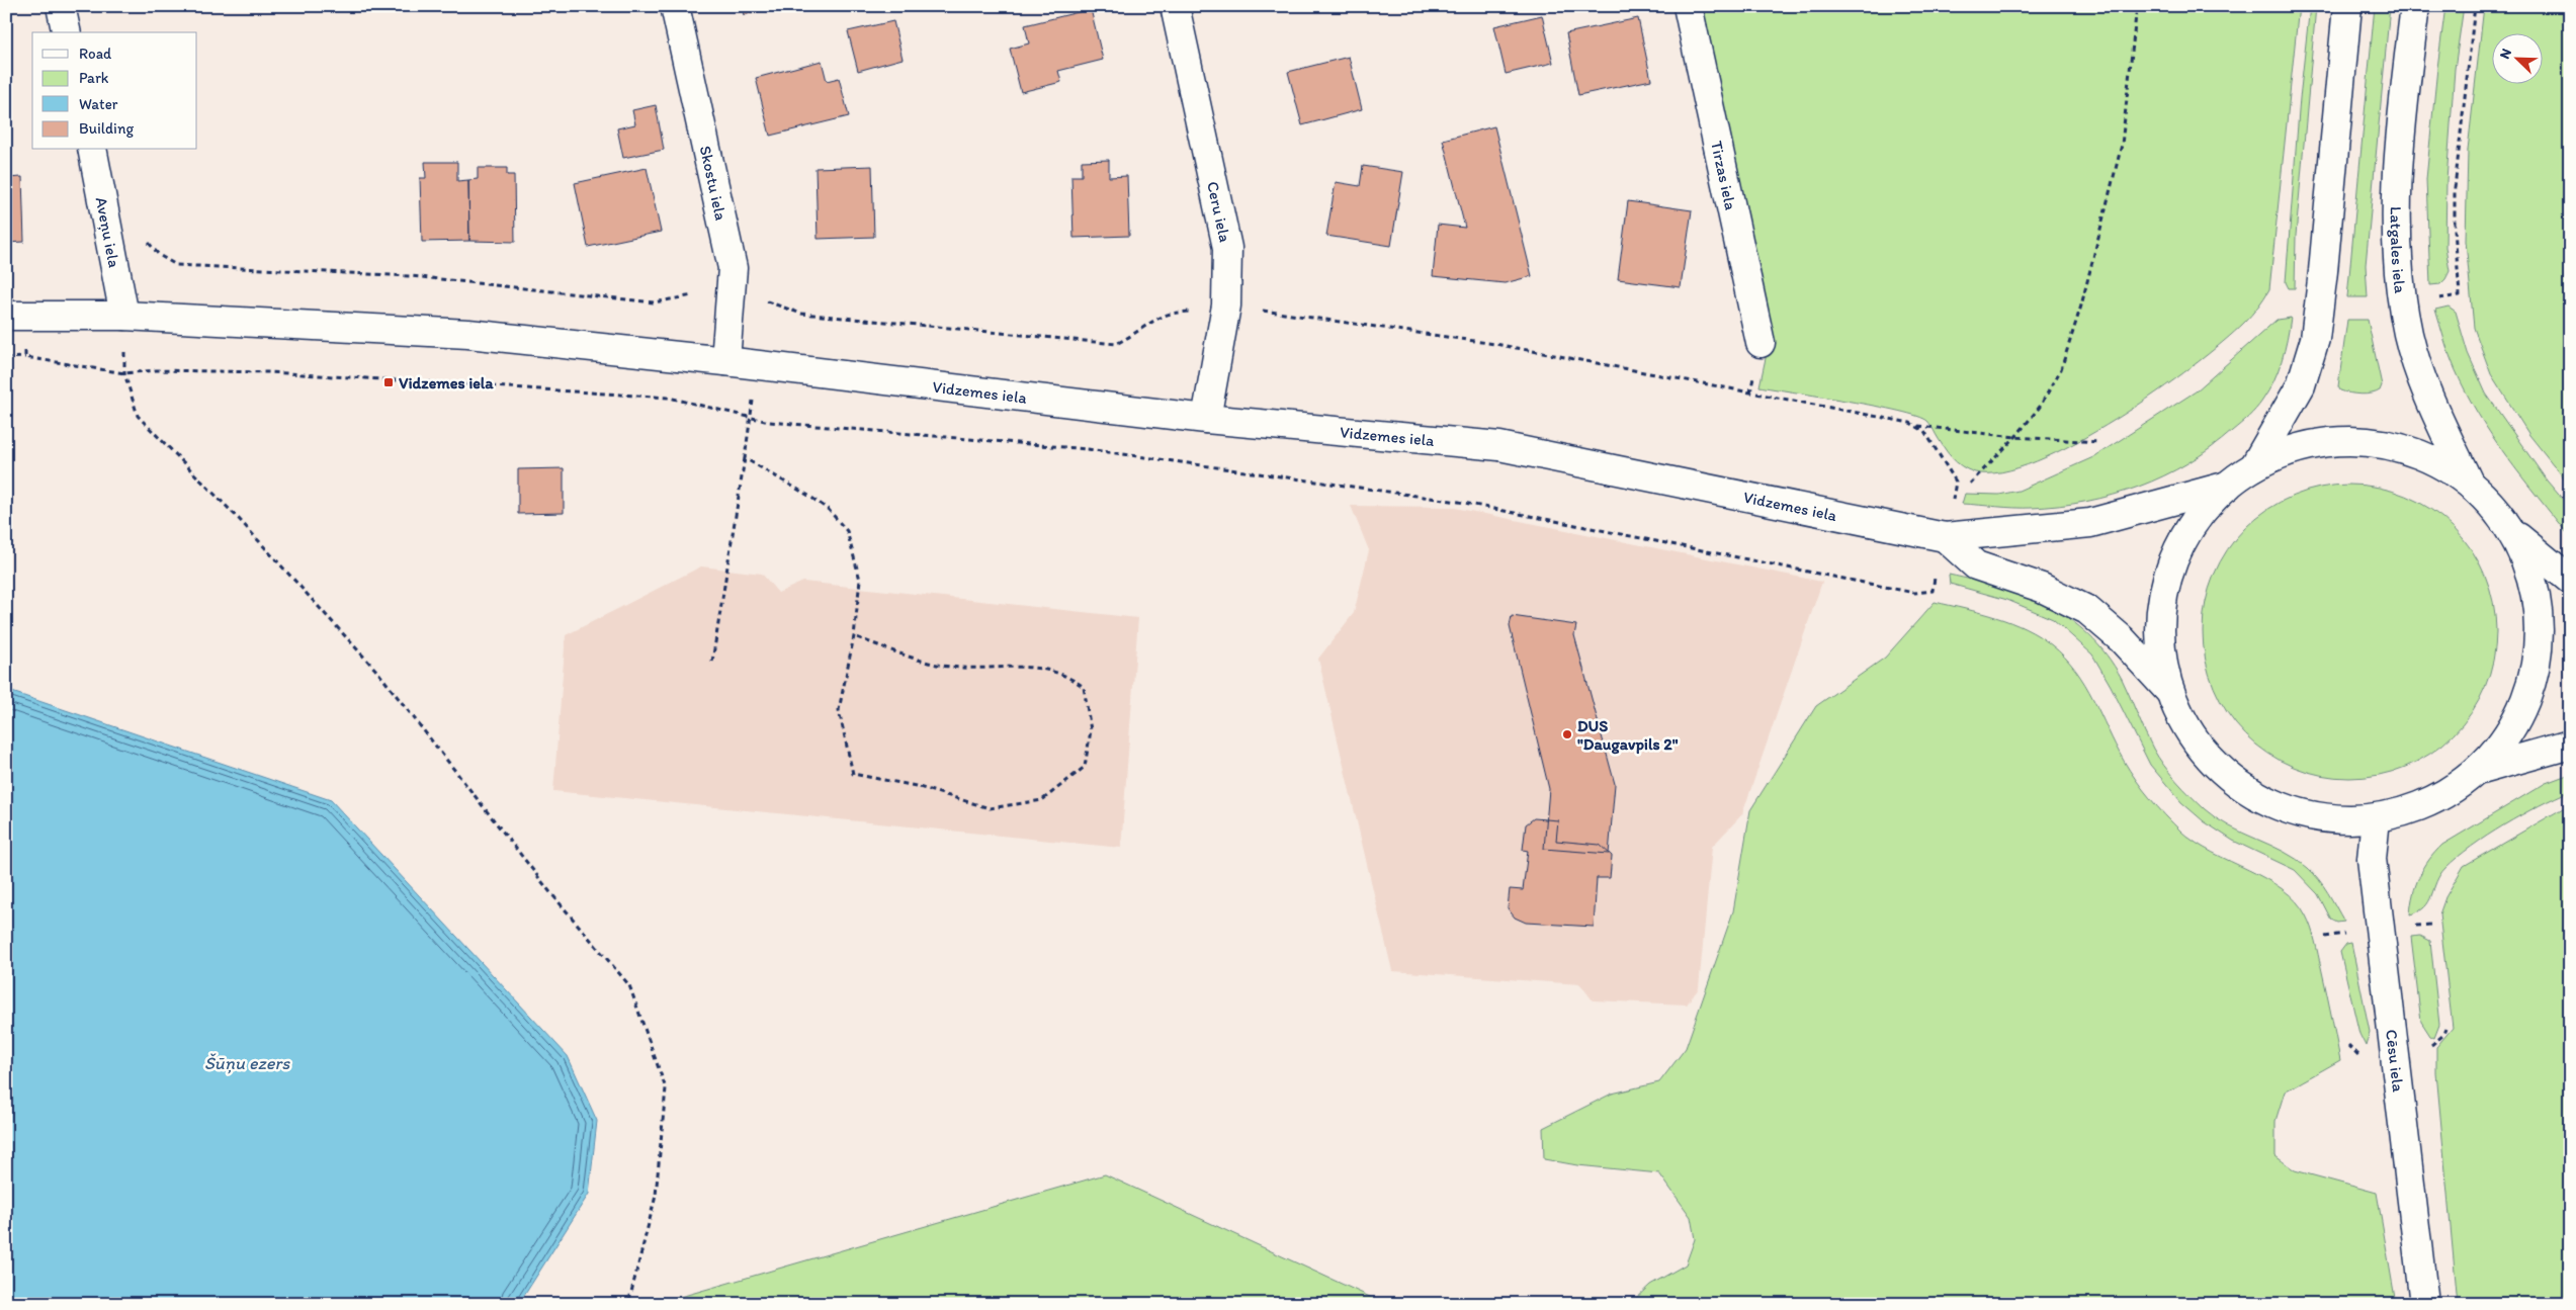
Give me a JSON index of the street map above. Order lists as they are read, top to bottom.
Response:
{
  "streets": {
    "street": [
      "Tirzas iela",
      "Skostu iela",
      "Ceru iela",
      "Aveņu iela",
      "Latgales iela",
      "Vidzemes iela",
      "Cēsu iela"
    ]
  },
  "crossings": [
    ["Skostu iela", "Vidzemes iela"],
    ["Ceru iela", "Vidzemes iela"],
    ["Aveņu iela", "Vidzemes iela"]
  ],
  "water": ["Šūņu ezers"],
  "places": {
    "transit": ["Vidzemes iela"],
    "other": ["DUS \"Daugavpils 2\""]
  },
  "legend": [
    "Road",
    "Park",
    "Water",
    "Building"
  ],
  "north": "top left"
}
